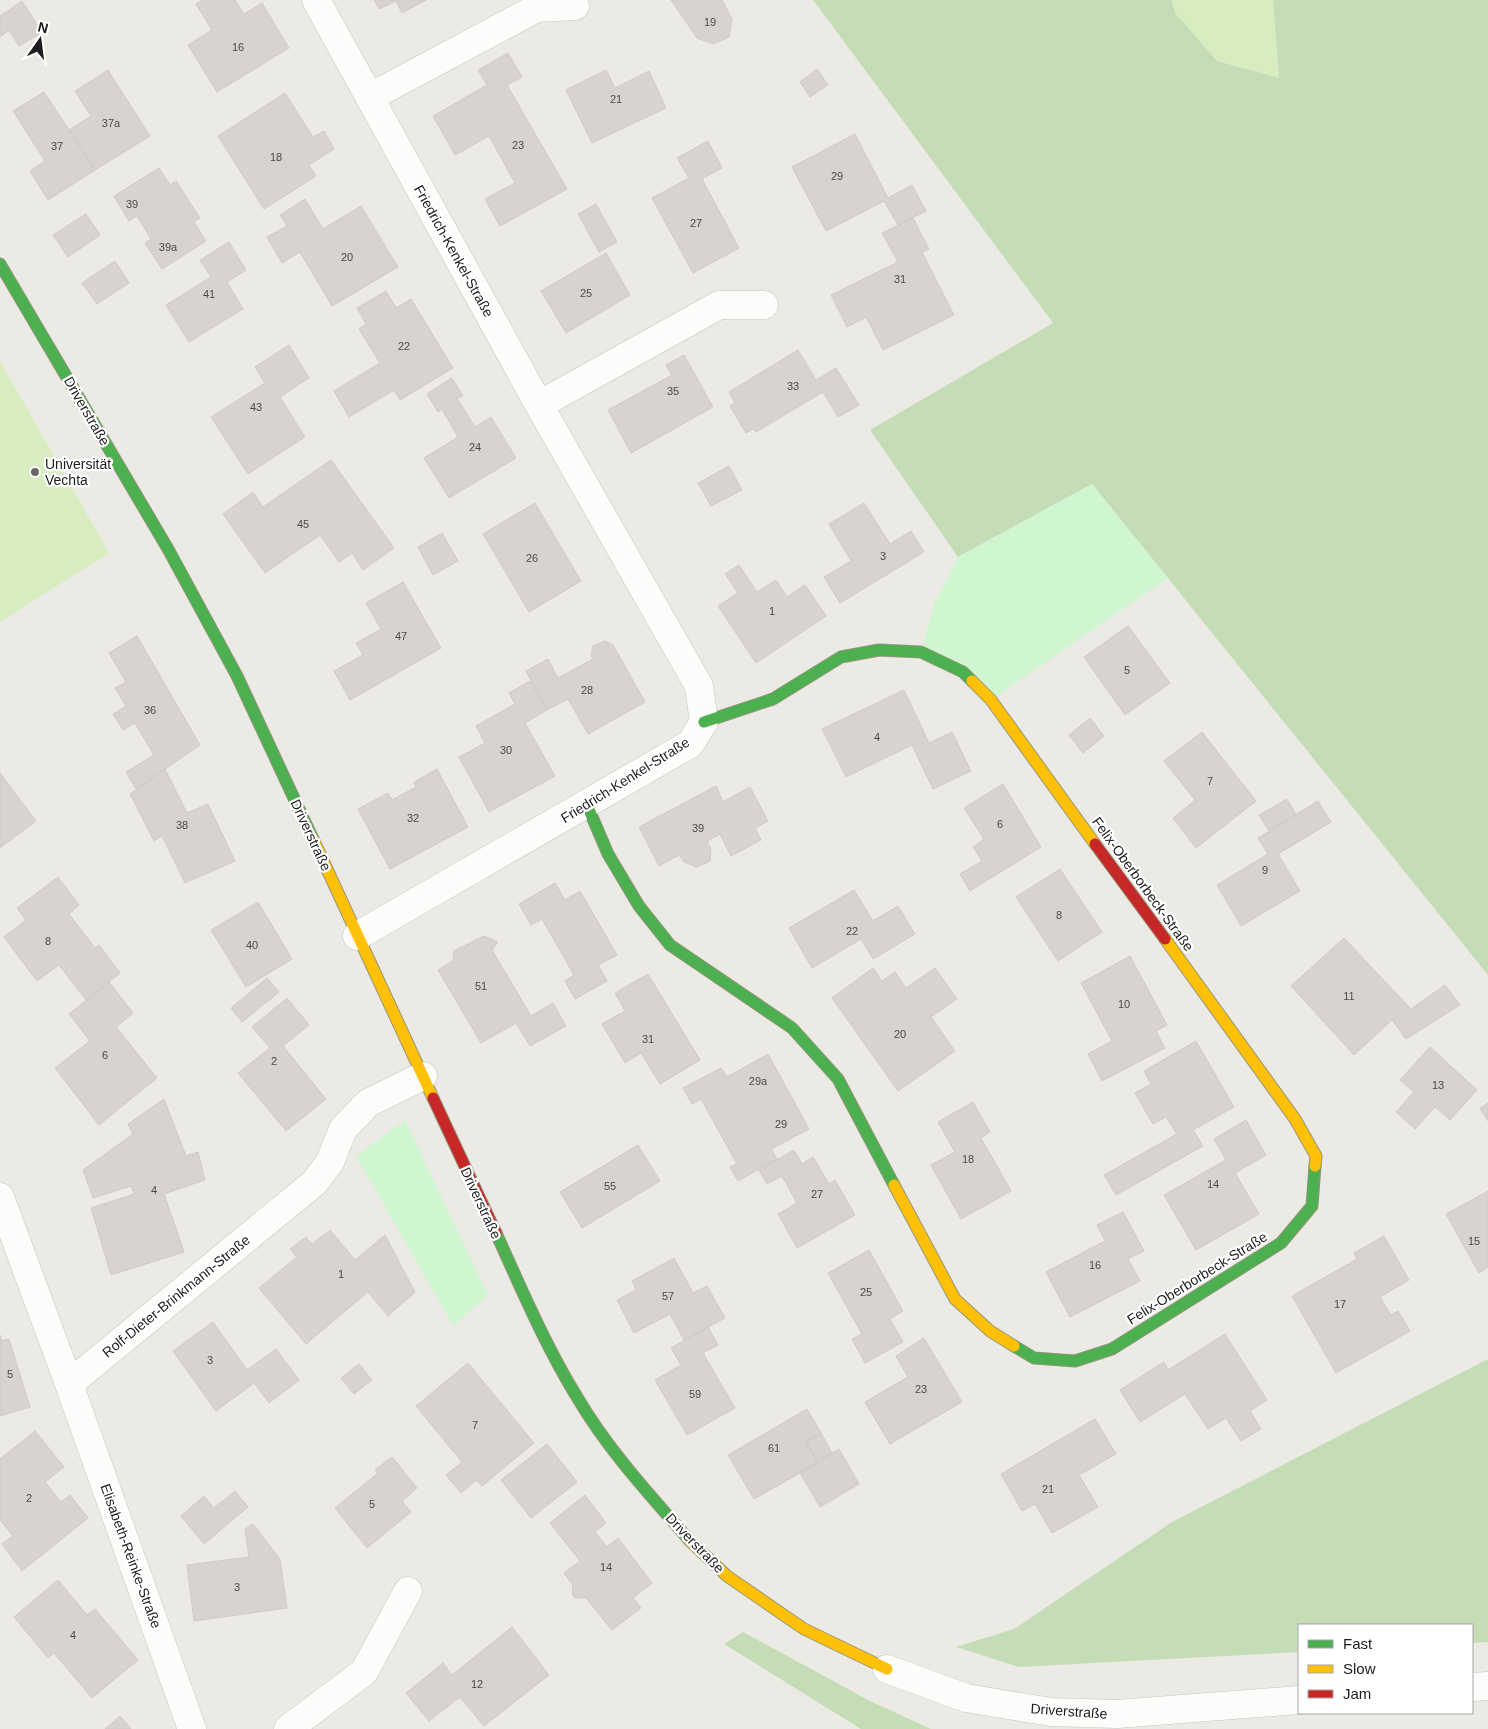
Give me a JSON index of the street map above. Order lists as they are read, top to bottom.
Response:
{
  "streets": {
    "street": [
      "Friedrich-Kenkel-Straße",
      "Driverstraße",
      "Felix-Oberborbeck-Straße",
      "Rolf-Dieter-Brinkmann-Straße",
      "Elisabeth-Reinke-Straße"
    ]
  },
  "crossings": [
    ["Friedrich-Kenkel-Straße", "Driverstraße"],
    ["Friedrich-Kenkel-Straße", "Felix-Oberborbeck-Straße"],
    ["Driverstraße", "Rolf-Dieter-Brinkmann-Straße"],
    ["Rolf-Dieter-Brinkmann-Straße", "Elisabeth-Reinke-Straße"]
  ],
  "places": ["Universität Vechta"],
  "house_numbers": [
    "19",
    "16",
    "21",
    "37a",
    "23",
    "37",
    "18",
    "29",
    "39",
    "27",
    "39a",
    "20",
    "31",
    "25",
    "41",
    "22",
    "33",
    "35",
    "43",
    "24",
    "45",
    "3",
    "26",
    "1",
    "47",
    "5",
    "28",
    "36",
    "4",
    "30",
    "7",
    "32",
    "6",
    "38",
    "39",
    "9",
    "8",
    "22",
    "8",
    "40",
    "51",
    "11",
    "10",
    "20",
    "31",
    "6",
    "2",
    "29a",
    "13",
    "29",
    "18",
    "14",
    "55",
    "4",
    "27",
    "15",
    "16",
    "1",
    "25",
    "57",
    "17",
    "3",
    "5",
    "23",
    "59",
    "7",
    "61",
    "21",
    "2",
    "5",
    "14",
    "3",
    "4",
    "12"
  ],
  "legend": ["Fast", "Slow", "Jam"],
  "north": "top"
}
